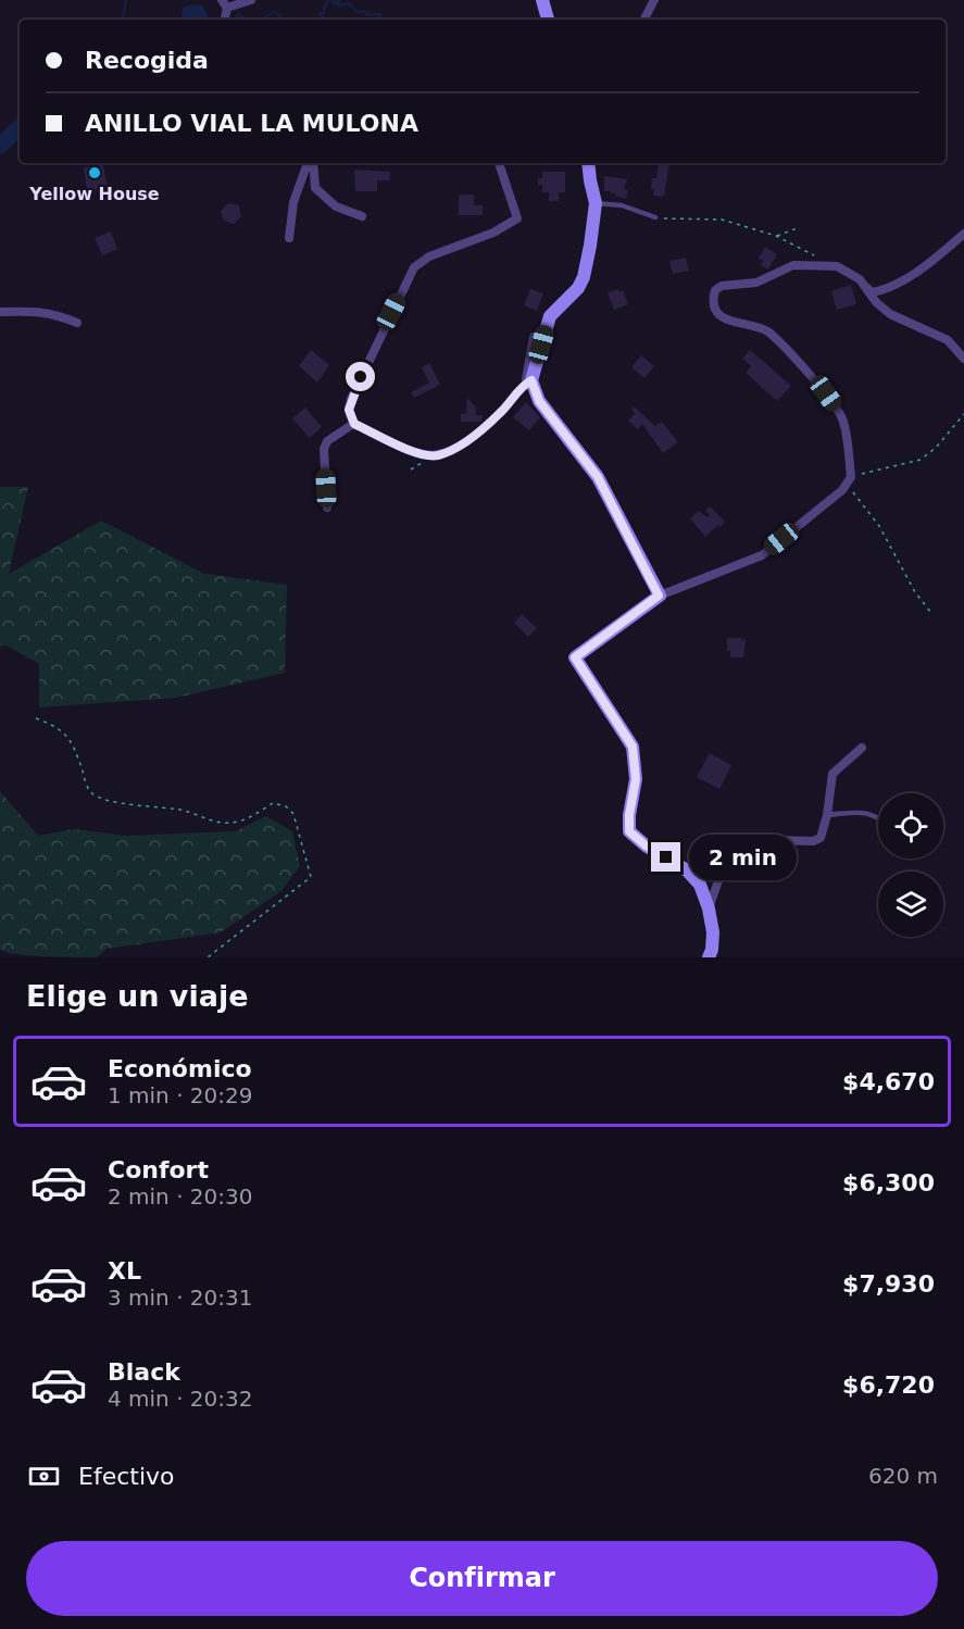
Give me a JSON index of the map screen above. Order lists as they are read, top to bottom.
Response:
{
  "places": ["Yellow House"],
  "page": {
    "banner": ["Recogida", "ANILLO VIAL LA MULONA"],
    "bubble": "2 min",
    "heading": "Elige un viaje",
    "list": [
      {
        "name": "Económico",
        "note": "1 min · 20:29",
        "value": "$4,670"
      },
      {
        "name": "Confort",
        "note": "2 min · 20:30",
        "value": "$6,300"
      },
      {
        "name": "XL",
        "note": "3 min · 20:31",
        "value": "$7,930"
      },
      {
        "name": "Black",
        "note": "4 min · 20:32",
        "value": "$6,720"
      }
    ],
    "pay": ["Efectivo", "620 m"],
    "buttons": "Confirmar"
  }
}
